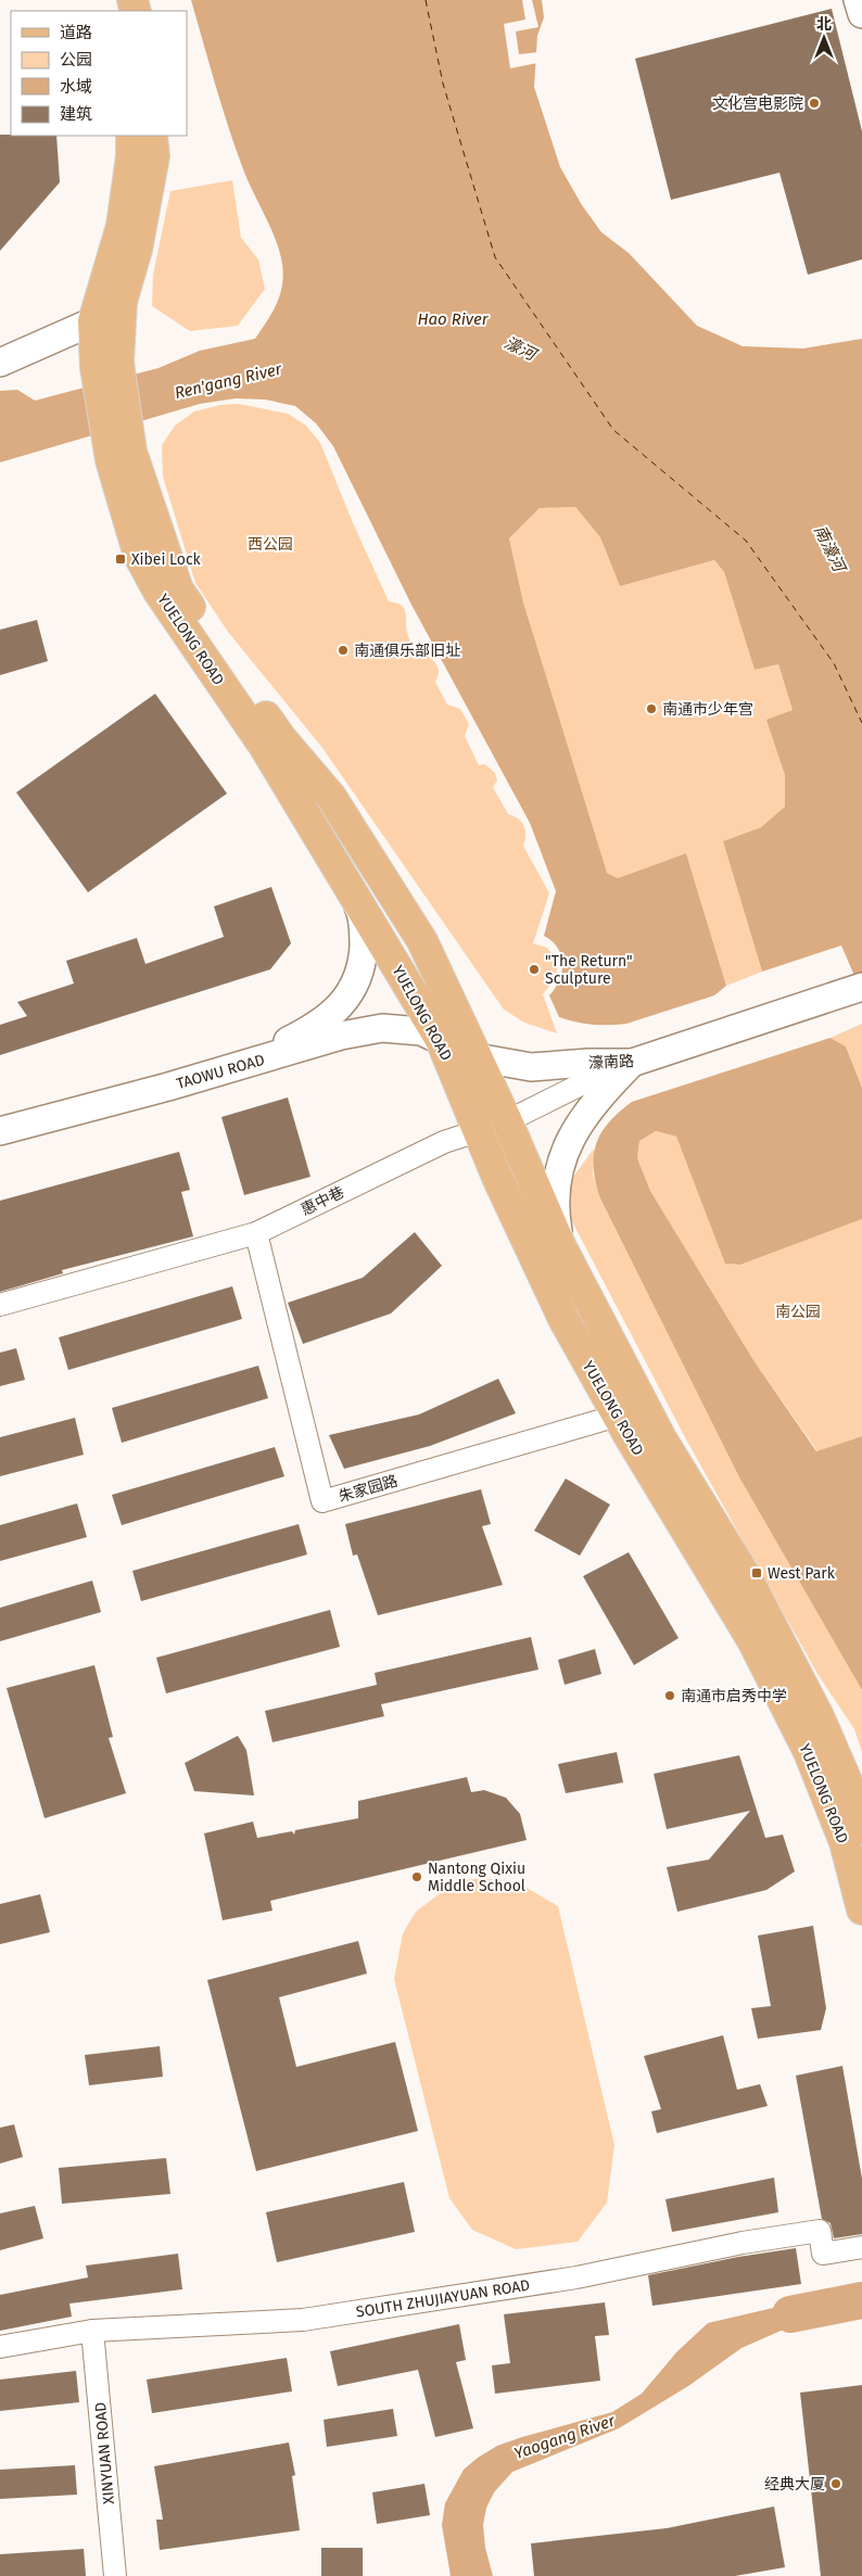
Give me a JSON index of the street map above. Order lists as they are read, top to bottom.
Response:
{
  "streets": {
    "main road": ["YUELONG ROAD"],
    "street": [
      "濠南路",
      "TAOWU ROAD",
      "惠中巷",
      "朱家园路",
      "SOUTH ZHUJIAYUAN ROAD",
      "XINYUAN ROAD"
    ]
  },
  "crossings": [
    ["YUELONG ROAD", "濠南路"],
    ["YUELONG ROAD", "TAOWU ROAD"],
    ["YUELONG ROAD", "惠中巷"],
    ["YUELONG ROAD", "朱家园路"],
    ["濠南路", "TAOWU ROAD"],
    ["濠南路", "惠中巷"],
    ["惠中巷", "朱家园路"],
    ["SOUTH ZHUJIAYUAN ROAD", "XINYUAN ROAD"]
  ],
  "water": [
    "Hao River",
    "濠河",
    "Ren'gang River",
    "南濠河",
    "Yaogang River"
  ],
  "parks": ["西公园", "南公园"],
  "places": {
    "other": [
      "文化宫电影院",
      "南通俱乐部旧址",
      "南通市少年宫",
      "\"The Return\" Sculpture",
      "南通市启秀中学",
      "Nantong Qixiu Middle School",
      "经典大厦"
    ],
    "transit": ["Xibei Lock", "West Park"]
  },
  "legend": [
    "道路",
    "公园",
    "水域",
    "建筑"
  ],
  "north": "top"
}
